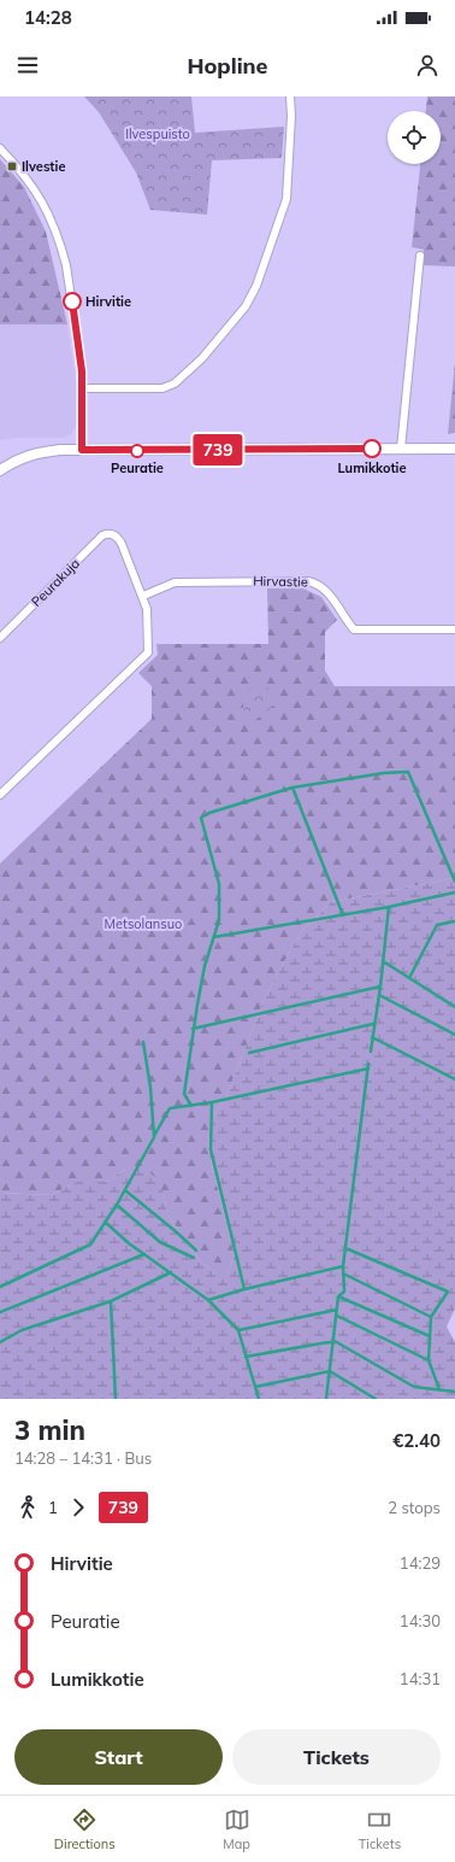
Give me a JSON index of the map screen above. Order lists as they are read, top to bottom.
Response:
{
  "streets": {
    "street": ["Hirvastie", "Peurakuja"]
  },
  "crossings": [
    ["Hirvastie", "Peurakuja"]
  ],
  "parks": ["Ilvespuisto", "Metsolansuo"],
  "places": {
    "transit": ["Ilvestie"],
    "other": ["Hirvitie", "Lumikkotie", "Peuratie"]
  },
  "lines": ["bus line 739"],
  "page": {
    "status": "14:28",
    "header": "Hopline",
    "on_map": "739",
    "heading": ["3 min", "14:28 – 14:31 · Bus", "€2.40"],
    "legs": ["1", "739", "2 stops"],
    "list": [
      {
        "name": "Hirvitie",
        "value": "14:29"
      },
      {
        "name": "Peuratie",
        "value": "14:30"
      },
      {
        "name": "Lumikkotie",
        "value": "14:31"
      }
    ],
    "buttons": ["Start", "Tickets"],
    "tabs": ["Directions", "Map", "Tickets"]
  }
}
